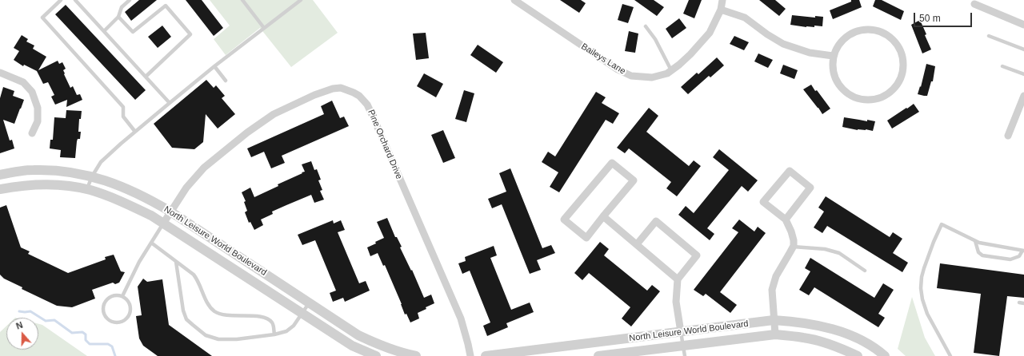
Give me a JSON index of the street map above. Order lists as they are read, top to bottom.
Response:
{
  "streets": {
    "street": ["Baileys Lane", "Pine Orchard Drive", "North Leisure World Boulevard"]
  },
  "crossings": [
    ["Pine Orchard Drive", "North Leisure World Boulevard"]
  ],
  "scale_bar": "50 m",
  "north": "top"
}
